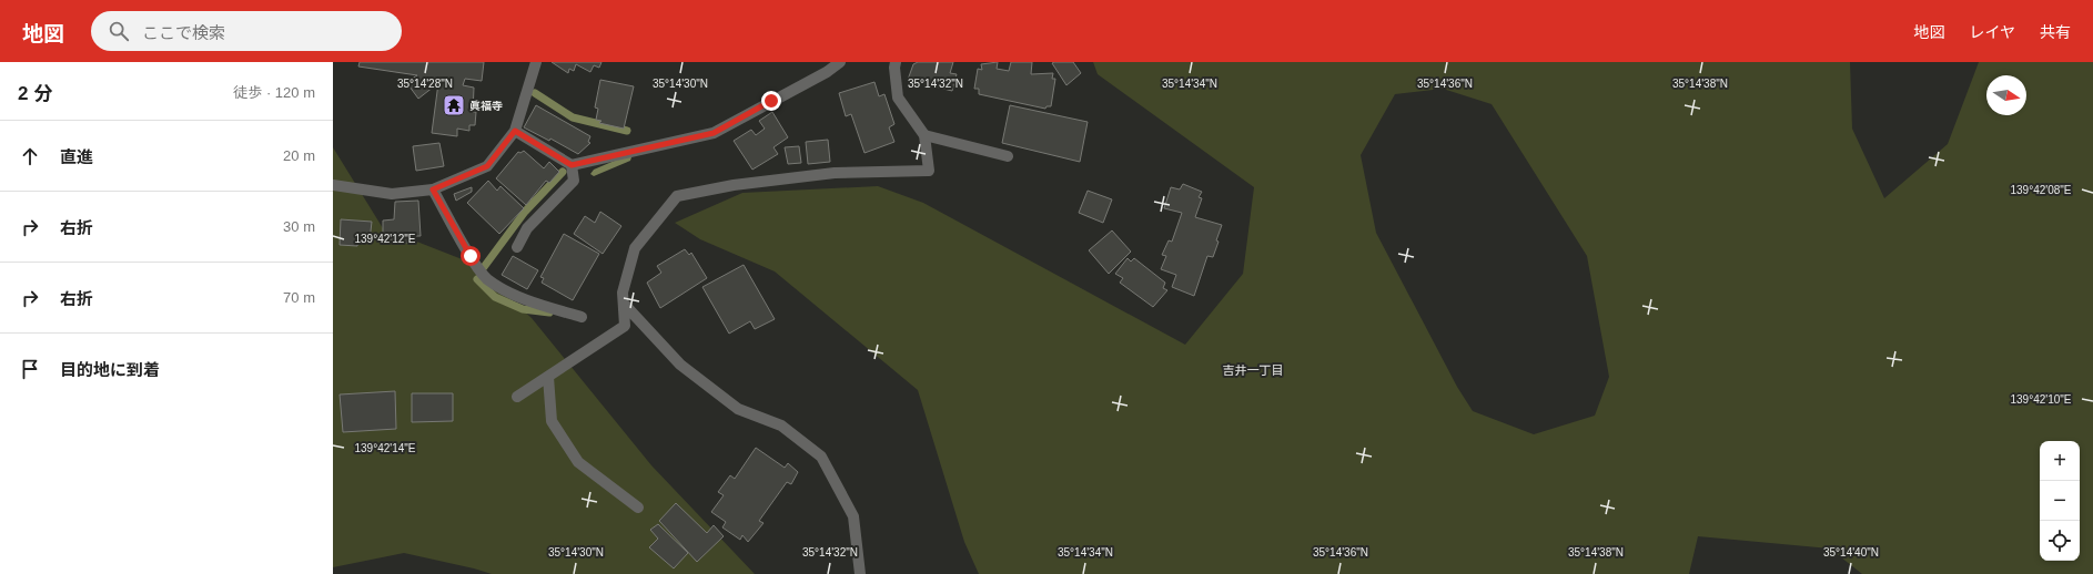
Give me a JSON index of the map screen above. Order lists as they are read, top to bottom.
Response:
{
  "districts": ["吉井一丁目"],
  "places": {
    "temple": ["眞福寺"]
  },
  "north": "right",
  "page": {
    "header": "地図",
    "search": "ここで検索",
    "nav": ["地図", "レイヤ", "共有"],
    "heading": ["2 分", "徒歩 · 120 m"],
    "list": [
      ["直進", "20 m"],
      ["右折", "30 m"],
      ["右折", "70 m"],
      "目的地に到着"
    ],
    "map_buttons": ["+", "−"]
  },
  "coordinates": [
    "35°14'28\"N",
    "35°14'30\"N",
    "35°14'32\"N",
    "35°14'34\"N",
    "35°14'36\"N",
    "35°14'38\"N",
    "139°42'08\"E",
    "139°42'12\"E",
    "139°42'10\"E",
    "139°42'14\"E",
    "35°14'40\"N"
  ]
}
